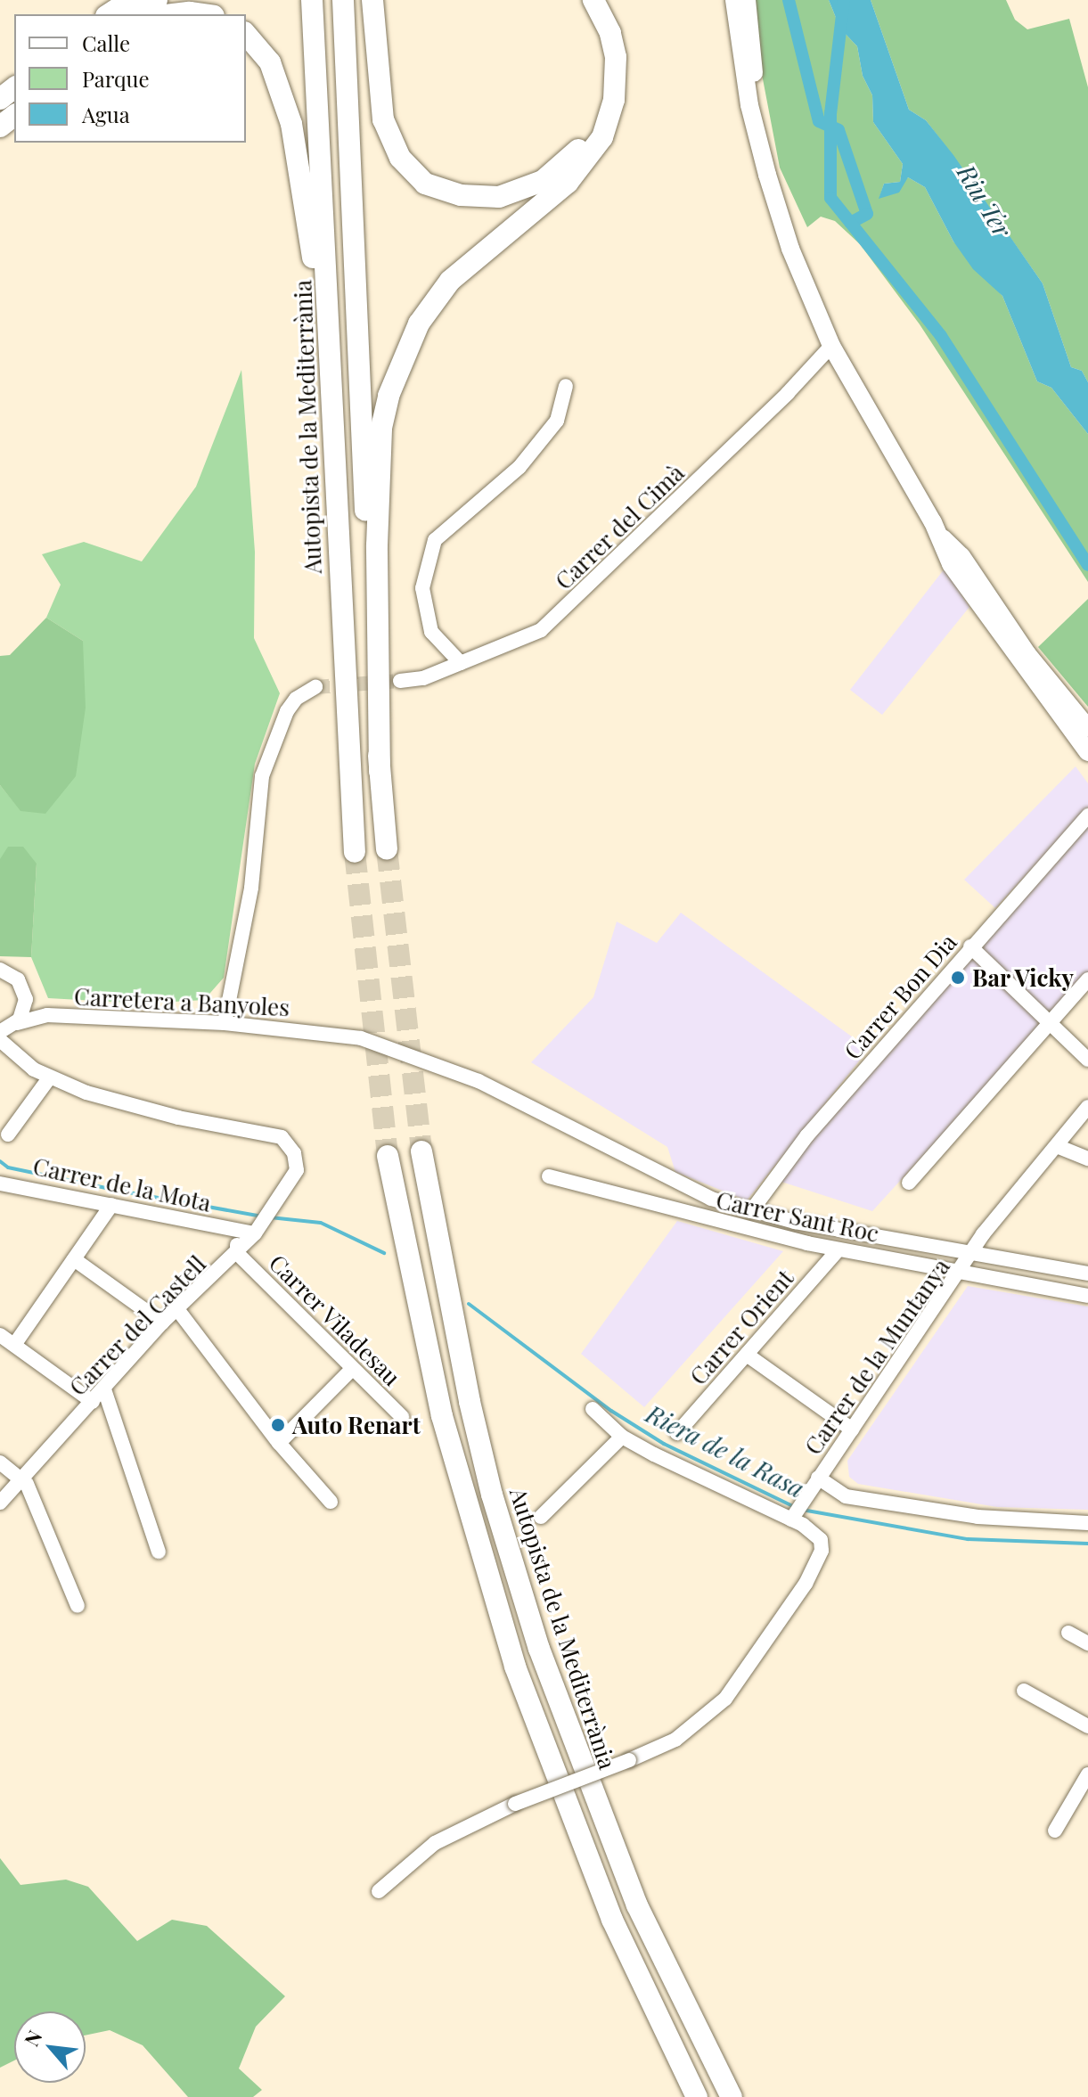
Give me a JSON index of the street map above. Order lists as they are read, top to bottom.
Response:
{
  "streets": {
    "highway": ["Autopista de la Mediterrània"],
    "street": [
      "Carrer del Cimà",
      "Carrer Bon Dia",
      "Carretera a Banyoles",
      "Carrer de la Mota",
      "Carrer Sant Roc",
      "Carrer Viladesau",
      "Carrer del Castell",
      "Carrer Orient",
      "Carrer de la Muntanya"
    ]
  },
  "crossings": [
    ["Carrer Bon Dia", "Carretera a Banyoles"],
    ["Carretera a Banyoles", "Carrer de la Muntanya"],
    ["Carrer de la Mota", "Carrer Viladesau"],
    ["Carrer de la Mota", "Carrer del Castell"],
    ["Carrer Sant Roc", "Carrer Orient"],
    ["Carrer Sant Roc", "Carrer de la Muntanya"],
    ["Carrer Viladesau", "Carrer del Castell"]
  ],
  "water": ["Riu Ter", "Riera de la Rasa"],
  "places": ["Bar Vicky", "Auto Renart"],
  "legend": ["Calle", "Parque", "Agua"],
  "north": "top left"
}
